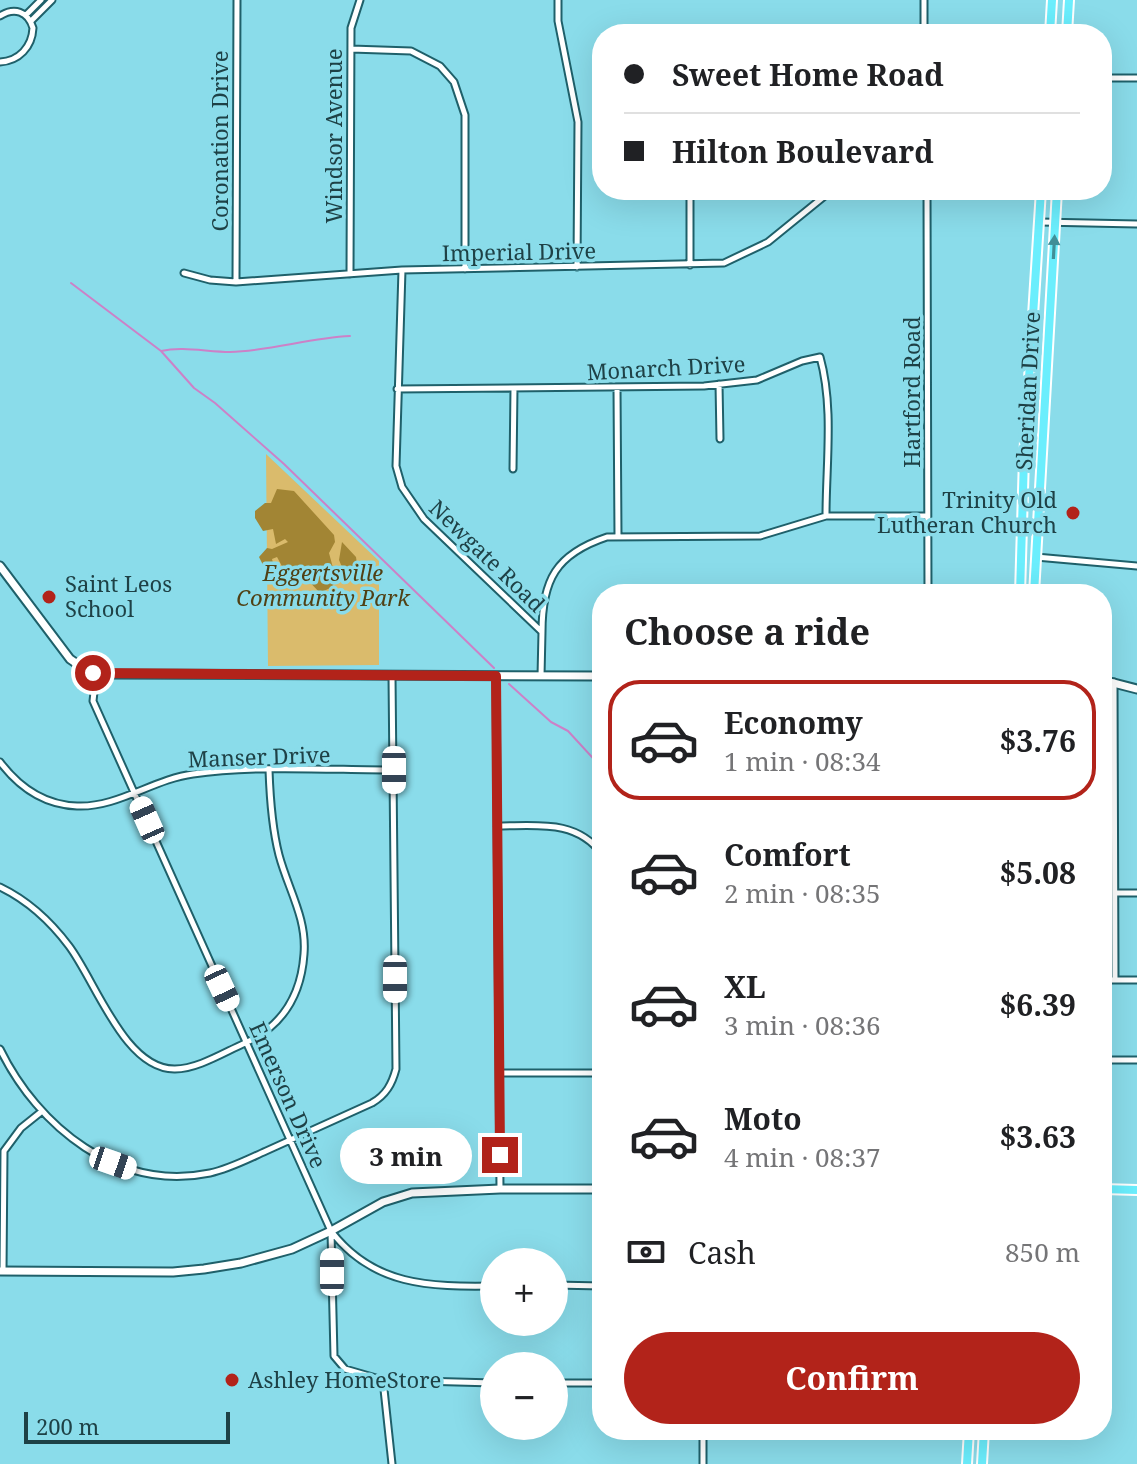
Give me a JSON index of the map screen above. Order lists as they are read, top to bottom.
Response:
{
  "streets": {
    "main road": ["Sheridan Drive"],
    "street": [
      "Windsor Avenue",
      "Coronation Drive",
      "Imperial Drive",
      "Monarch Drive",
      "Hartford Road",
      "Newgate Road",
      "Manser Drive",
      "Emerson Drive"
    ]
  },
  "crossings": [
    ["Windsor Avenue", "Imperial Drive"],
    ["Coronation Drive", "Imperial Drive"],
    ["Imperial Drive", "Newgate Road"],
    ["Monarch Drive", "Newgate Road"],
    ["Manser Drive", "Emerson Drive"]
  ],
  "parks": ["Eggertsville Community Park"],
  "places": ["Trinity Old Lutheran Church", "Saint Leos School", "Ashley HomeStore"],
  "scale_bar": "200 m",
  "page": {
    "banner": ["Sweet Home Road", "Hilton Boulevard"],
    "heading": "Choose a ride",
    "list": [
      {
        "name": "Economy",
        "note": "1 min · 08:34",
        "value": "$3.76"
      },
      {
        "name": "Comfort",
        "note": "2 min · 08:35",
        "value": "$5.08"
      },
      {
        "name": "XL",
        "note": "3 min · 08:36",
        "value": "$6.39"
      },
      {
        "name": "Moto",
        "note": "4 min · 08:37",
        "value": "$3.63"
      }
    ],
    "bubble": "3 min",
    "pay": ["Cash", "850 m"],
    "map_buttons": ["+", "−"],
    "buttons": "Confirm",
    "scale": "200 m"
  }
}
